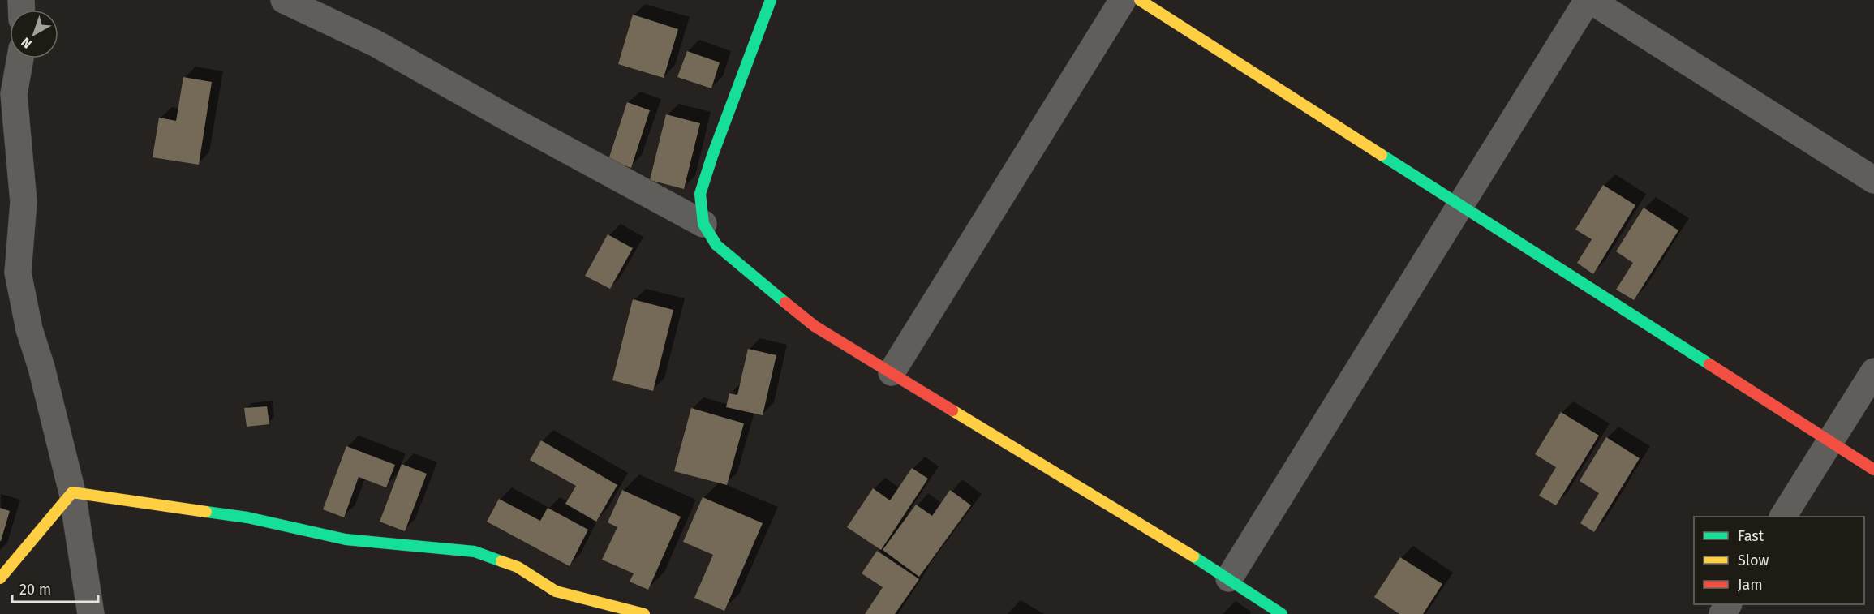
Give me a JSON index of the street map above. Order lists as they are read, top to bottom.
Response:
{
  "legend": ["Fast", "Slow", "Jam"],
  "scale_bar": "20 m",
  "north": "bottom left"
}
